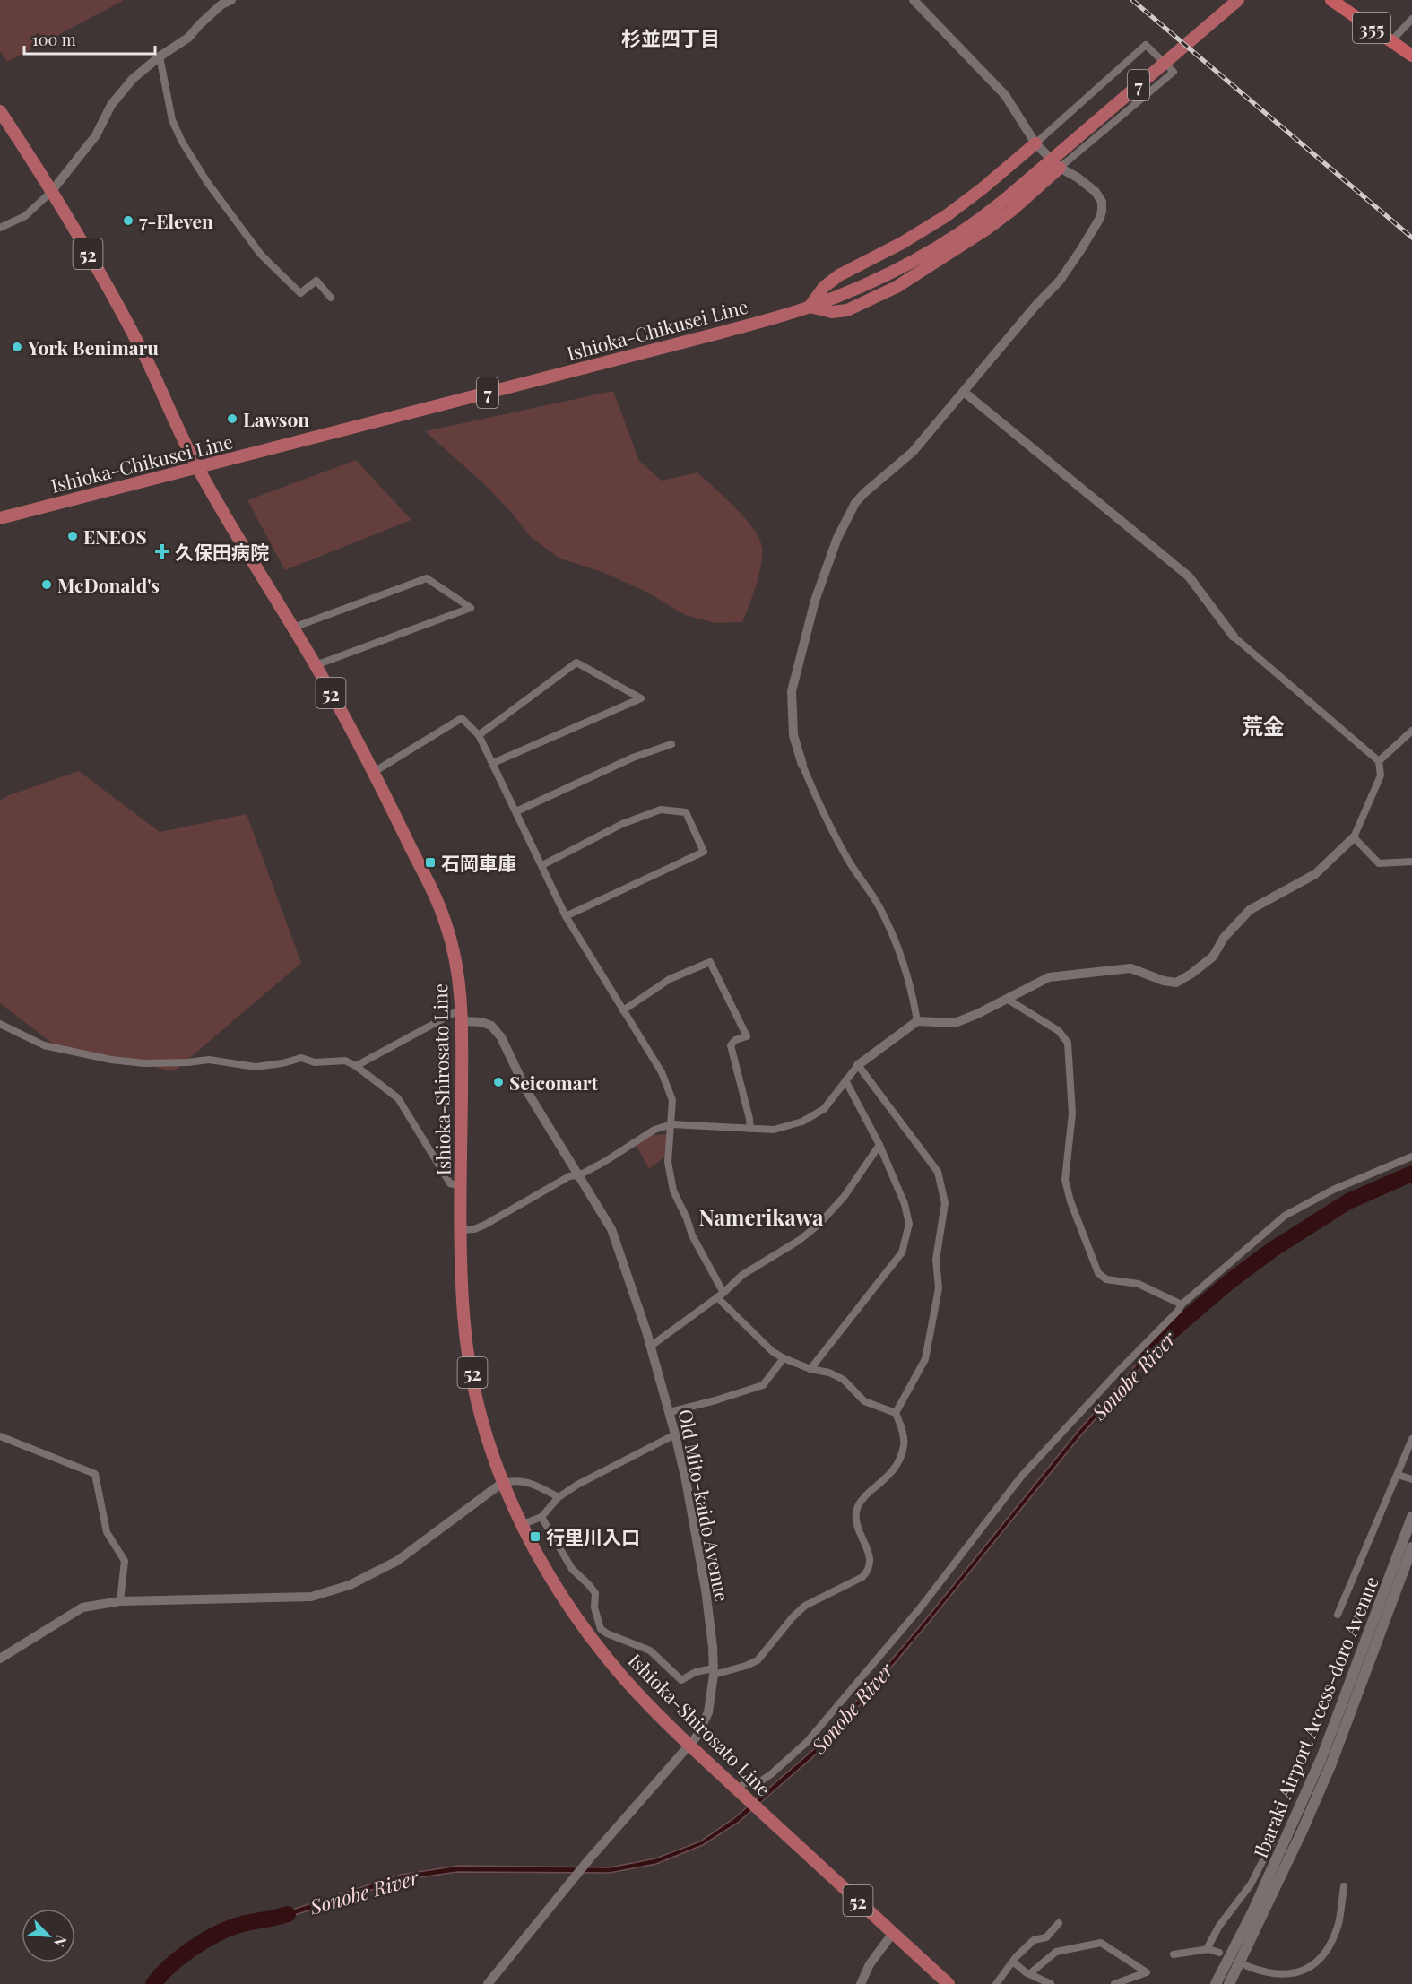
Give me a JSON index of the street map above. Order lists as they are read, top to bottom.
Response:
{
  "streets": {
    "highway": ["355"],
    "main road": [
      "7",
      "52",
      "Ishioka-Chikusei Line",
      "Ishioka-Shirosato Line",
      "Ibaraki Airport Access-doro Avenue"
    ],
    "street": ["Old Mito-kaido Avenue"]
  },
  "crossings": [
    ["Ishioka-Chikusei Line", "Ishioka-Shirosato Line"],
    ["Ishioka-Shirosato Line", "Old Mito-kaido Avenue"]
  ],
  "districts": ["杉並四丁目", "荒金", "Namerikawa"],
  "water": ["Sonobe River"],
  "places": {
    "other": [
      "7-Eleven",
      "York Benimaru",
      "Lawson",
      "ENEOS",
      "McDonald's",
      "Seicomart"
    ],
    "health": ["久保田病院"],
    "transit": ["石岡車庫", "行里川入口"]
  },
  "scale_bar": "100 m",
  "north": "bottom right"
}
